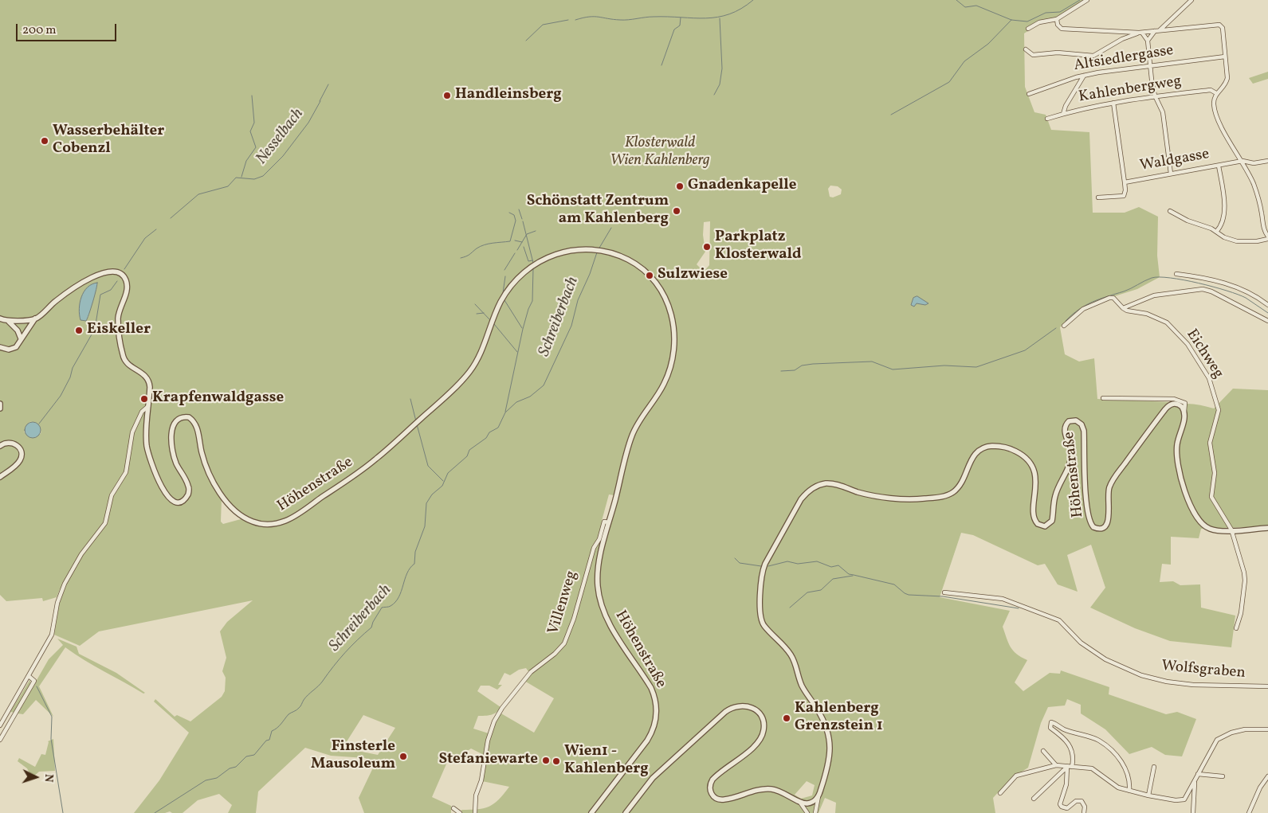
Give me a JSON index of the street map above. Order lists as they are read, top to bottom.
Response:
{
  "streets": {
    "street": [
      "Altsiedlergasse",
      "Kahlenbergweg",
      "Waldgasse",
      "Eichweg",
      "Höhenstraße",
      "Villenweg",
      "Wolfsgraben"
    ]
  },
  "crossings": [
    ["Höhenstraße", "Villenweg"]
  ],
  "water": ["Nesselbach", "Schreiberbach"],
  "parks": ["Klosterwald Wien Kahlenberg"],
  "places": [
    "Handleinsberg",
    "Wasserbehälter Cobenzl",
    "Gnadenkapelle",
    "Schönstatt Zentrum am Kahlenberg",
    "Parkplatz Klosterwald",
    "Sulzwiese",
    "Eiskeller",
    "Krapfenwaldgasse",
    "Kahlenberg Grenzstein 1",
    "Finsterle Mausoleum",
    "Stefaniewarte",
    "Wien1 - Kahlenberg"
  ],
  "scale_bar": "200 m",
  "north": "right"
}
